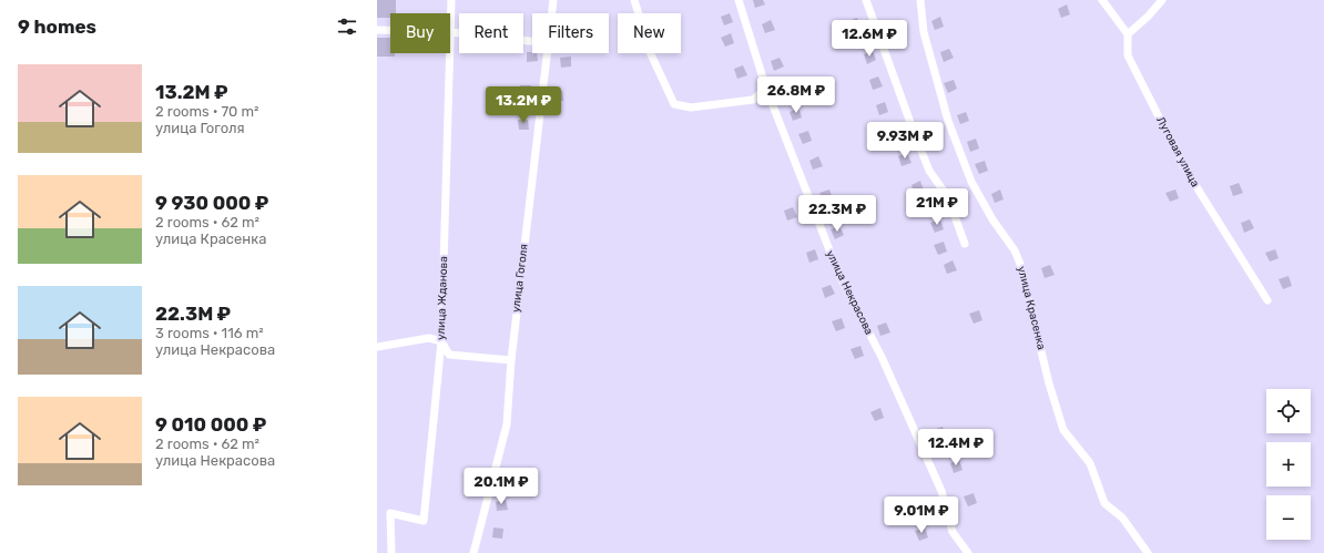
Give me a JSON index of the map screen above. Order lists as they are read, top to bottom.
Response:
{
  "streets": {
    "street": [
      "Луговая улица",
      "улица Гоголя",
      "улица Некрасова",
      "улица Жданова",
      "улица Красенка"
    ]
  },
  "page": {
    "heading": "9 homes",
    "chip": [
      "Buy",
      "Rent",
      "Filters",
      "New"
    ],
    "price": [
      "12.6M ₽",
      "26.8M ₽",
      "13.2M ₽",
      "9.93M ₽",
      "21M ₽",
      "22.3M ₽",
      "12.4M ₽",
      "20.1M ₽",
      "9.01M ₽"
    ],
    "list": [
      {
        "name": "13.2M ₽",
        "note": "2 rooms · 70 m² · улица Гоголя"
      },
      {
        "name": "9 930 000 ₽",
        "note": "2 rooms · 62 m² · улица Красенка"
      },
      {
        "name": "22.3M ₽",
        "note": "3 rooms · 116 m² · улица Некрасова"
      },
      {
        "name": "9 010 000 ₽",
        "note": "2 rooms · 62 m² · улица Некрасова"
      }
    ],
    "map_buttons": ["+", "−"]
  }
}
